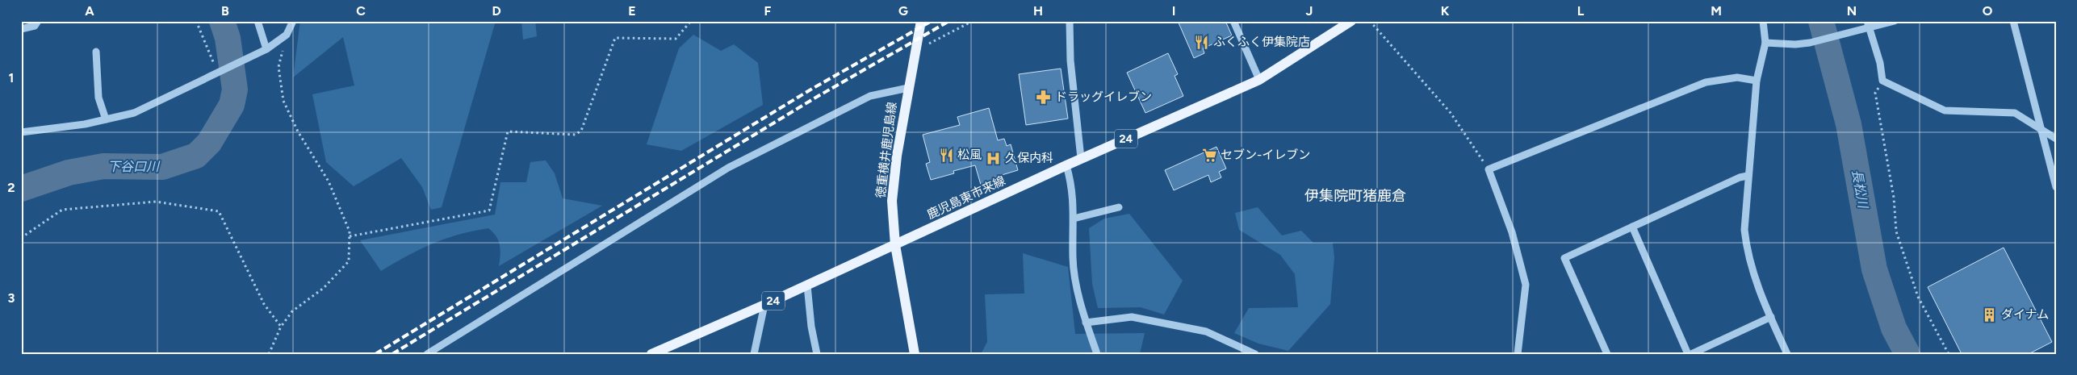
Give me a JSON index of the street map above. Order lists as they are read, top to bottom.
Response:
{
  "streets": {
    "main road": ["24", "徳重横井鹿児島線", "鹿児島東市来線"]
  },
  "crossings": [
    ["徳重横井鹿児島線", "鹿児島東市来線"]
  ],
  "districts": ["伊集院町猪鹿倉"],
  "water": ["下谷口川", "長松川"],
  "places": {
    "restaurant": ["ふくふく伊集院店", "松風"],
    "pharmacy": ["ドラッグイレブン"],
    "supermarket": ["セブン-イレブン"],
    "hospital": ["久保内科"],
    "building": ["ダイナム"]
  },
  "grid": {
    "columns": [
      "A",
      "B",
      "C",
      "D",
      "E",
      "F",
      "G",
      "H",
      "I",
      "J",
      "K",
      "L",
      "M",
      "N",
      "O"
    ],
    "rows": ["1", "2", "3"]
  }
}
